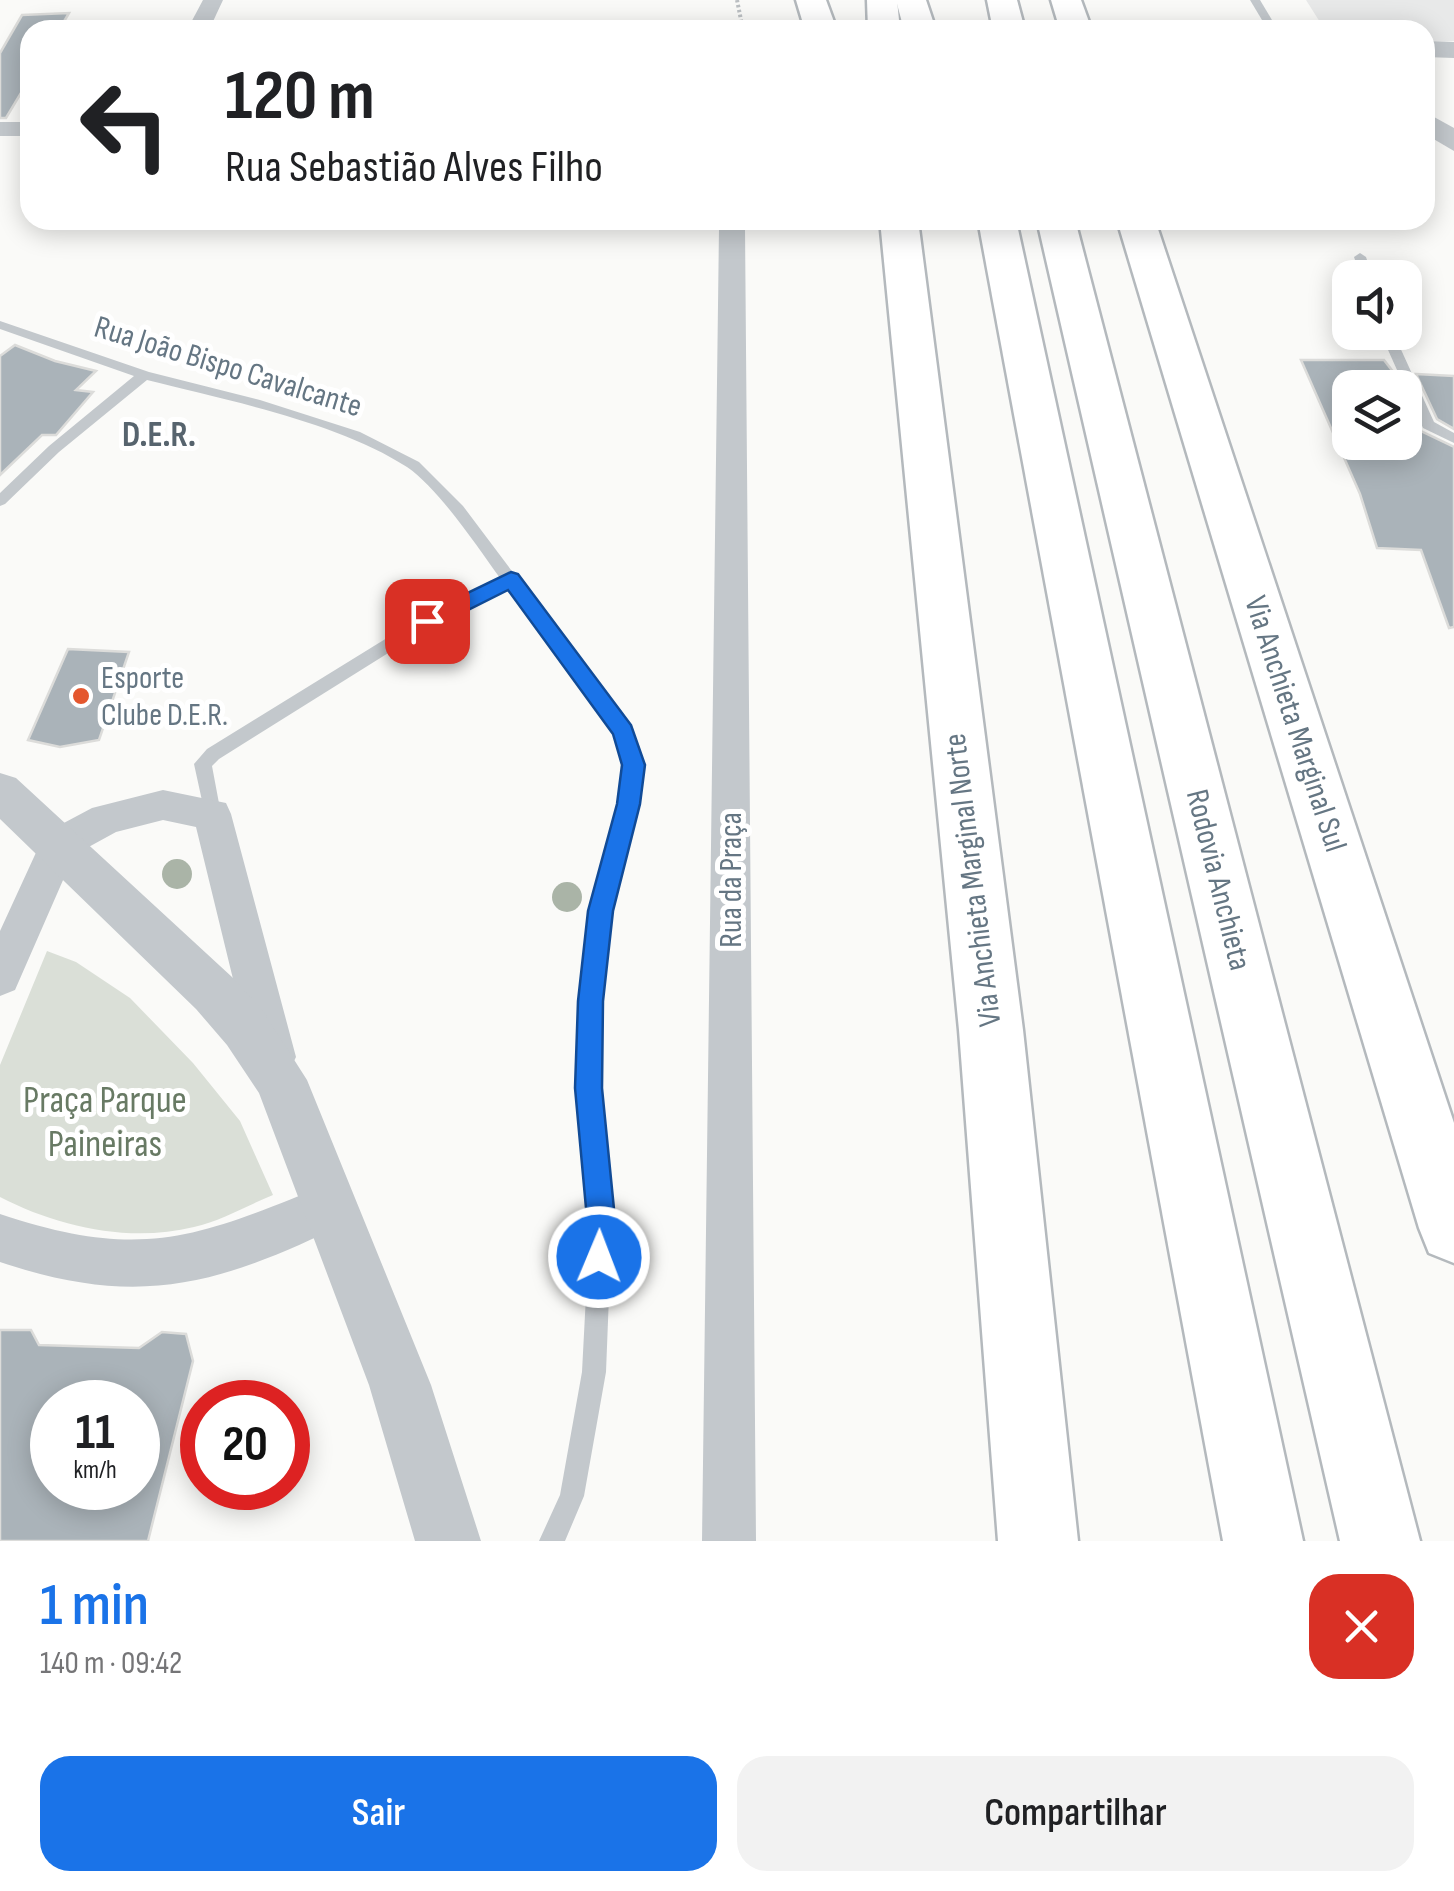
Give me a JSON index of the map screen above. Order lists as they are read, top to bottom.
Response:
{
  "streets": {
    "highway": ["Via Anchieta Marginal Sul", "Via Anchieta Marginal Norte", "Rodovia Anchieta"],
    "street": ["Rua da Praça"],
    "lane": ["Rua João Bispo Cavalcante"]
  },
  "districts": ["D.E.R."],
  "parks": ["Praça Parque Paineiras"],
  "places": ["Esporte Clube D.E.R."],
  "page": {
    "turn": ["120 m", "Rua Sebastião Alves Filho"],
    "speed": "11 km/h",
    "limit": "20",
    "heading": ["1 min", "140 m · 09:42"],
    "buttons": ["Sair", "Compartilhar"]
  }
}
